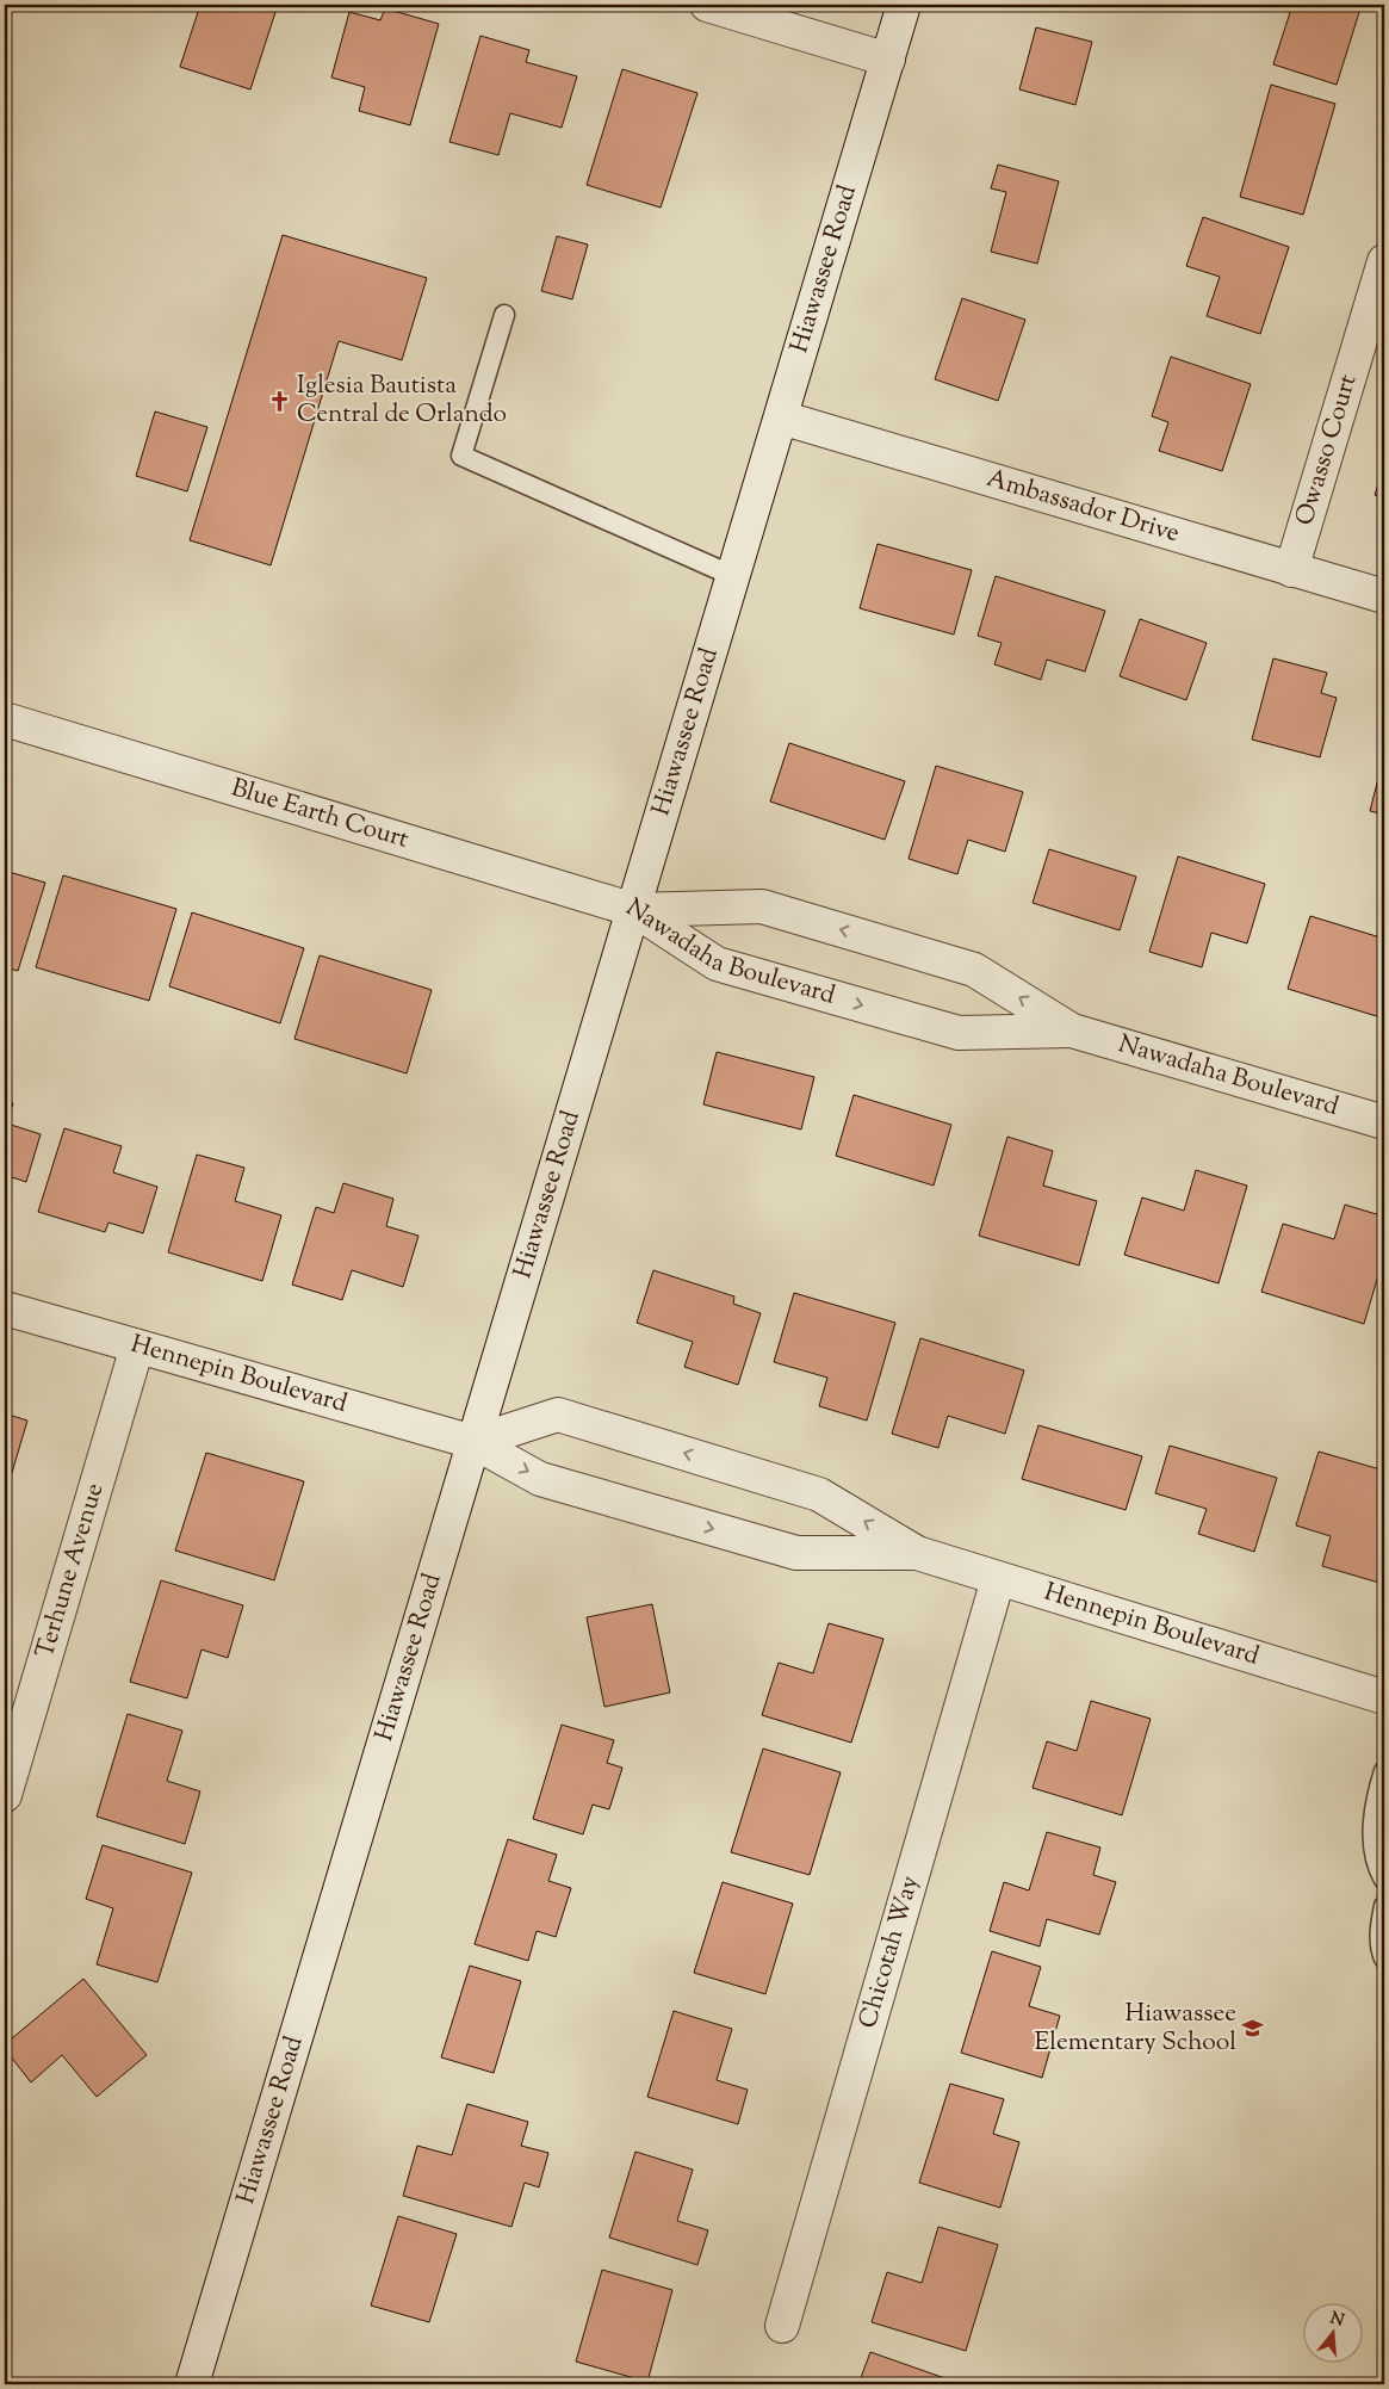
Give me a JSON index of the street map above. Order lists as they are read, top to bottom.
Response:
{
  "streets": {
    "street": [
      "Hiawassee Road",
      "Owasso Court",
      "Ambassador Drive",
      "Blue Earth Court",
      "Nawadaha Boulevard",
      "Hennepin Boulevard",
      "Terhune Avenue",
      "Chicotah Way"
    ]
  },
  "crossings": [
    ["Hiawassee Road", "Ambassador Drive"],
    ["Hiawassee Road", "Blue Earth Court"],
    ["Hiawassee Road", "Nawadaha Boulevard"],
    ["Hiawassee Road", "Hennepin Boulevard"],
    ["Owasso Court", "Ambassador Drive"],
    ["Blue Earth Court", "Nawadaha Boulevard"],
    ["Hennepin Boulevard", "Terhune Avenue"],
    ["Hennepin Boulevard", "Chicotah Way"]
  ],
  "places": {
    "church": ["Iglesia Bautista Central de Orlando"],
    "school or university": ["Hiawassee Elementary School"]
  },
  "north": "top"
}
